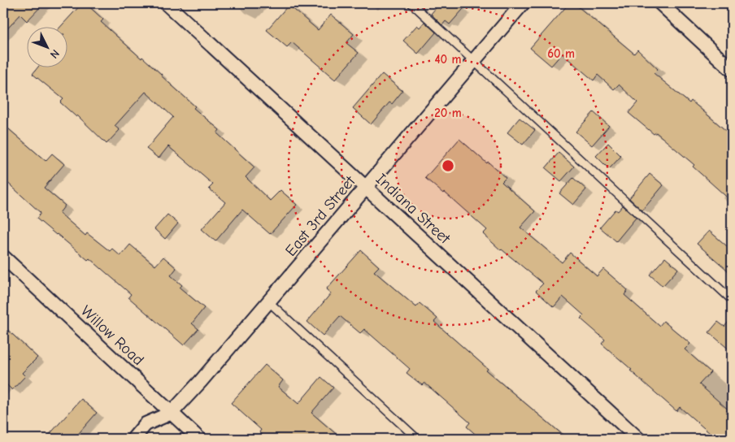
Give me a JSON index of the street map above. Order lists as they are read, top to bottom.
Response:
{
  "streets": {
    "street": ["Indiana Street", "East 3rd Street", "Willow Road"]
  },
  "crossings": [
    ["Indiana Street", "East 3rd Street"],
    ["East 3rd Street", "Willow Road"]
  ],
  "north": "bottom right",
  "rings": ["60 m", "40 m", "20 m"]
}
